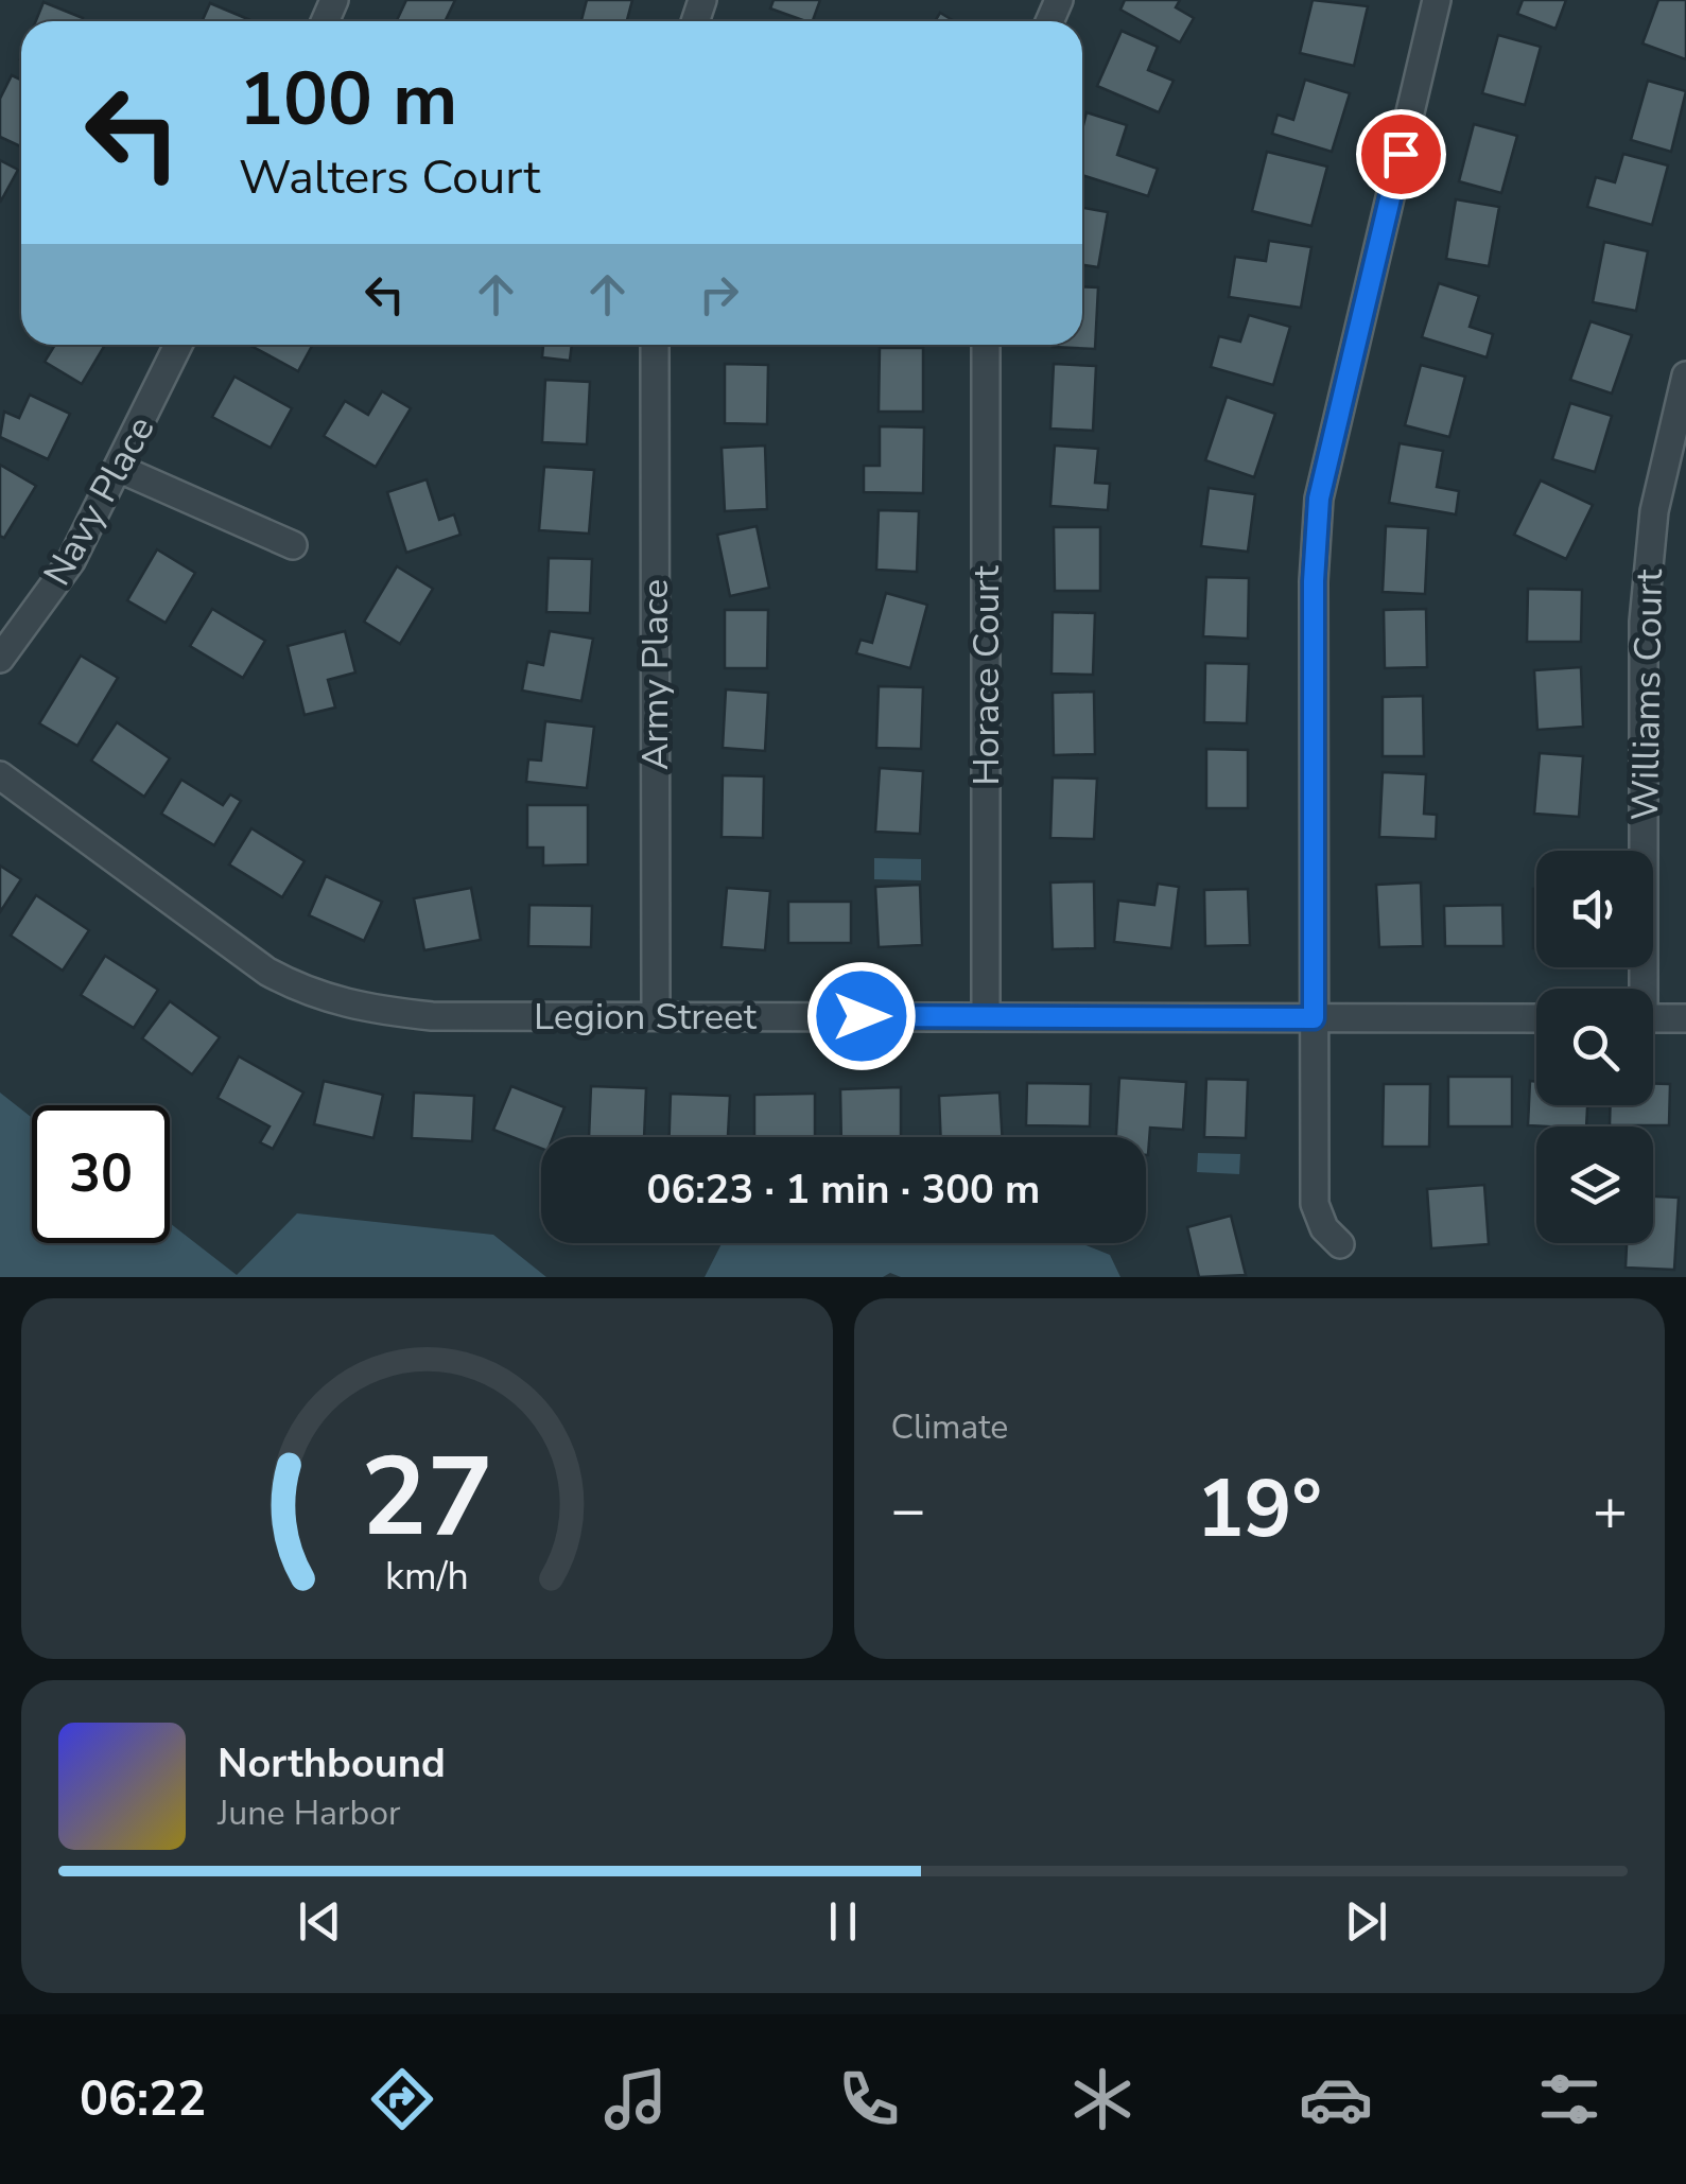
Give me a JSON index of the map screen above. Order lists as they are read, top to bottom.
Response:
{
  "streets": {
    "street": [
      "Navy Place",
      "Army Place",
      "Horace Court",
      "Williams Court",
      "Legion Street"
    ]
  },
  "crossings": [
    ["Army Place", "Legion Street"],
    ["Horace Court", "Legion Street"]
  ],
  "page": {
    "turn": ["100 m", "Walters Court"],
    "limit": "30",
    "trip": "06:23 · 1 min · 300 m",
    "tile": "Climate",
    "heat": ["−", "19°", "+"],
    "song": ["Northbound", "June Harbor"],
    "tabs": "06:22",
    "gauge": ["27", "km/h"]
  }
}
